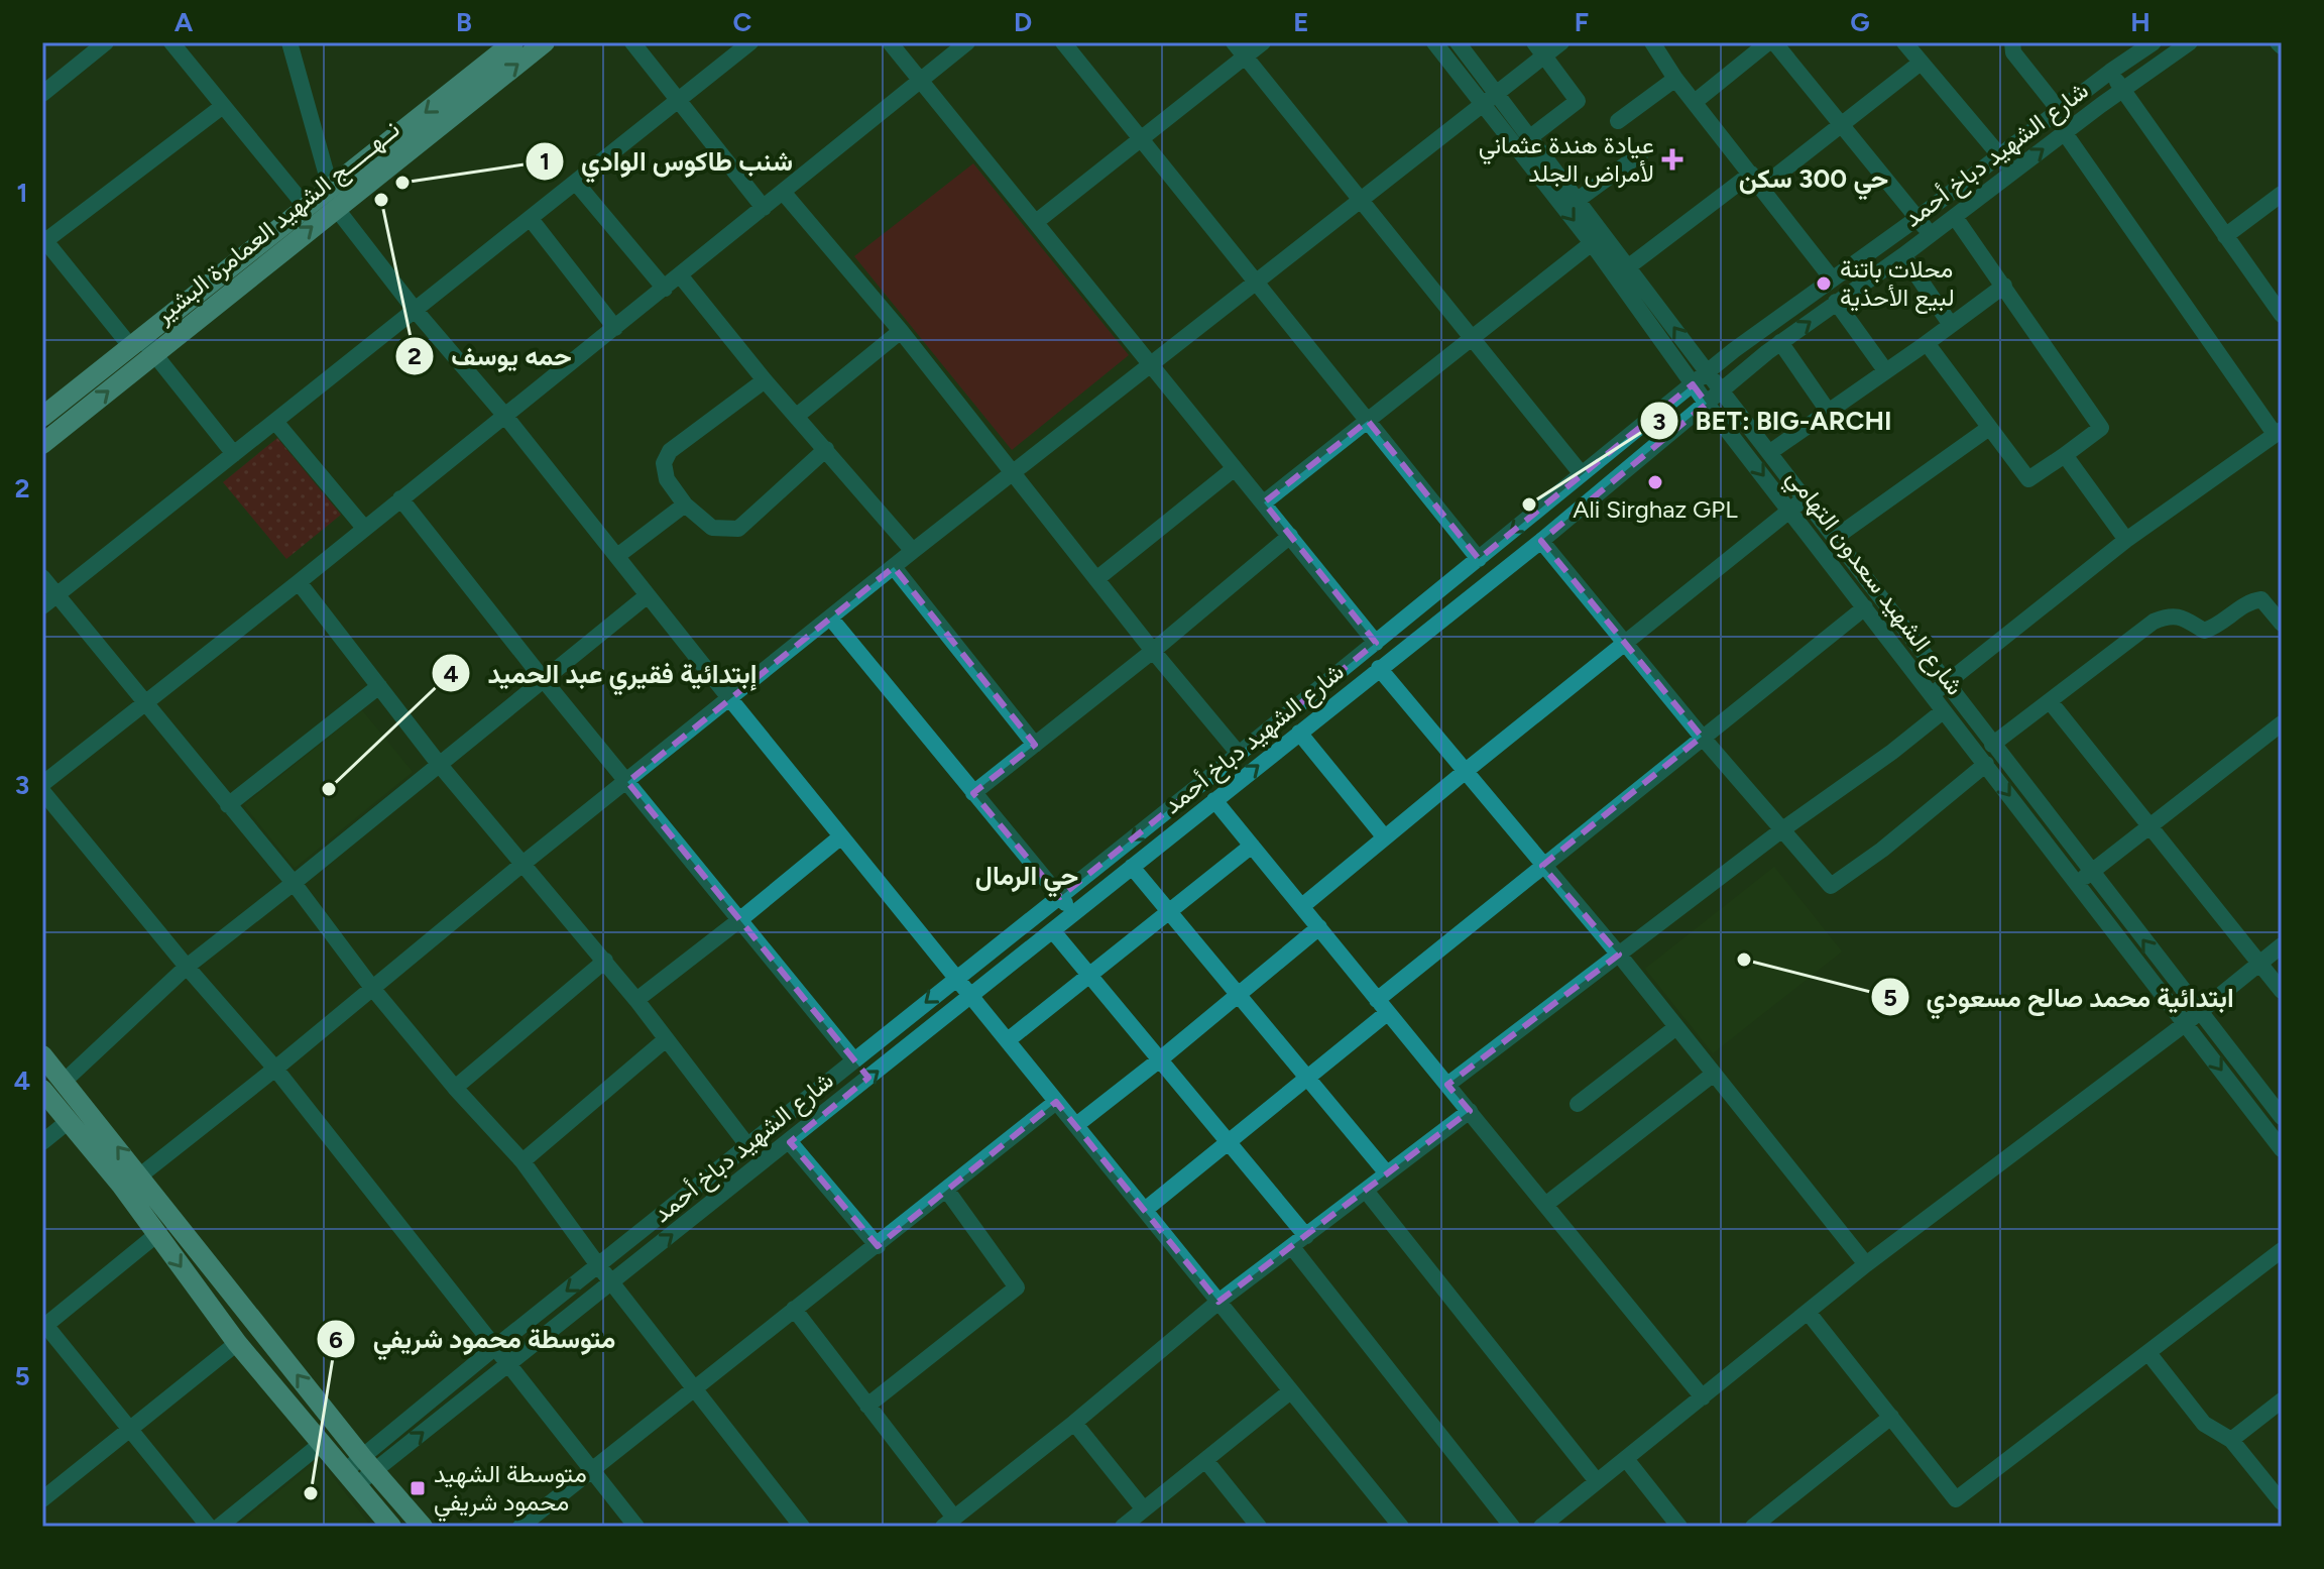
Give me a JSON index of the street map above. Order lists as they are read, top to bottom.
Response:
{
  "streets": {
    "main road": ["نــهـــــج الشهيد العمامرة البشير"],
    "street": ["شارع الشهيد دباخ أحمد", "شارع الشهيد سعدون التهامي"]
  },
  "crossings": [
    ["شارع الشهيد دباخ أحمد", "شارع الشهيد سعدون التهامي"]
  ],
  "districts": ["حي 300 سكن", "حي الرمال"],
  "places": {
    "health": ["عيادة هندة عثماني لأمراض الجلد"],
    "other": [
      "شنب طاكوس الوادي",
      "حمه يوسف",
      "محلات باتنة لبيع الأحذية",
      "Ali Sirghaz GPL",
      "BET: BIG-ARCHI",
      "إبتدائية فقيري عبد الحميد",
      "ابتدائية محمد صالح مسعودي",
      "متوسطة محمود شريفي"
    ],
    "transit": ["متوسطة الشهيد محمود شريفي"]
  },
  "grid": {
    "columns": [
      "A",
      "B",
      "C",
      "D",
      "E",
      "F",
      "G",
      "H"
    ],
    "rows": [
      "1",
      "2",
      "3",
      "4",
      "5"
    ]
  }
}
